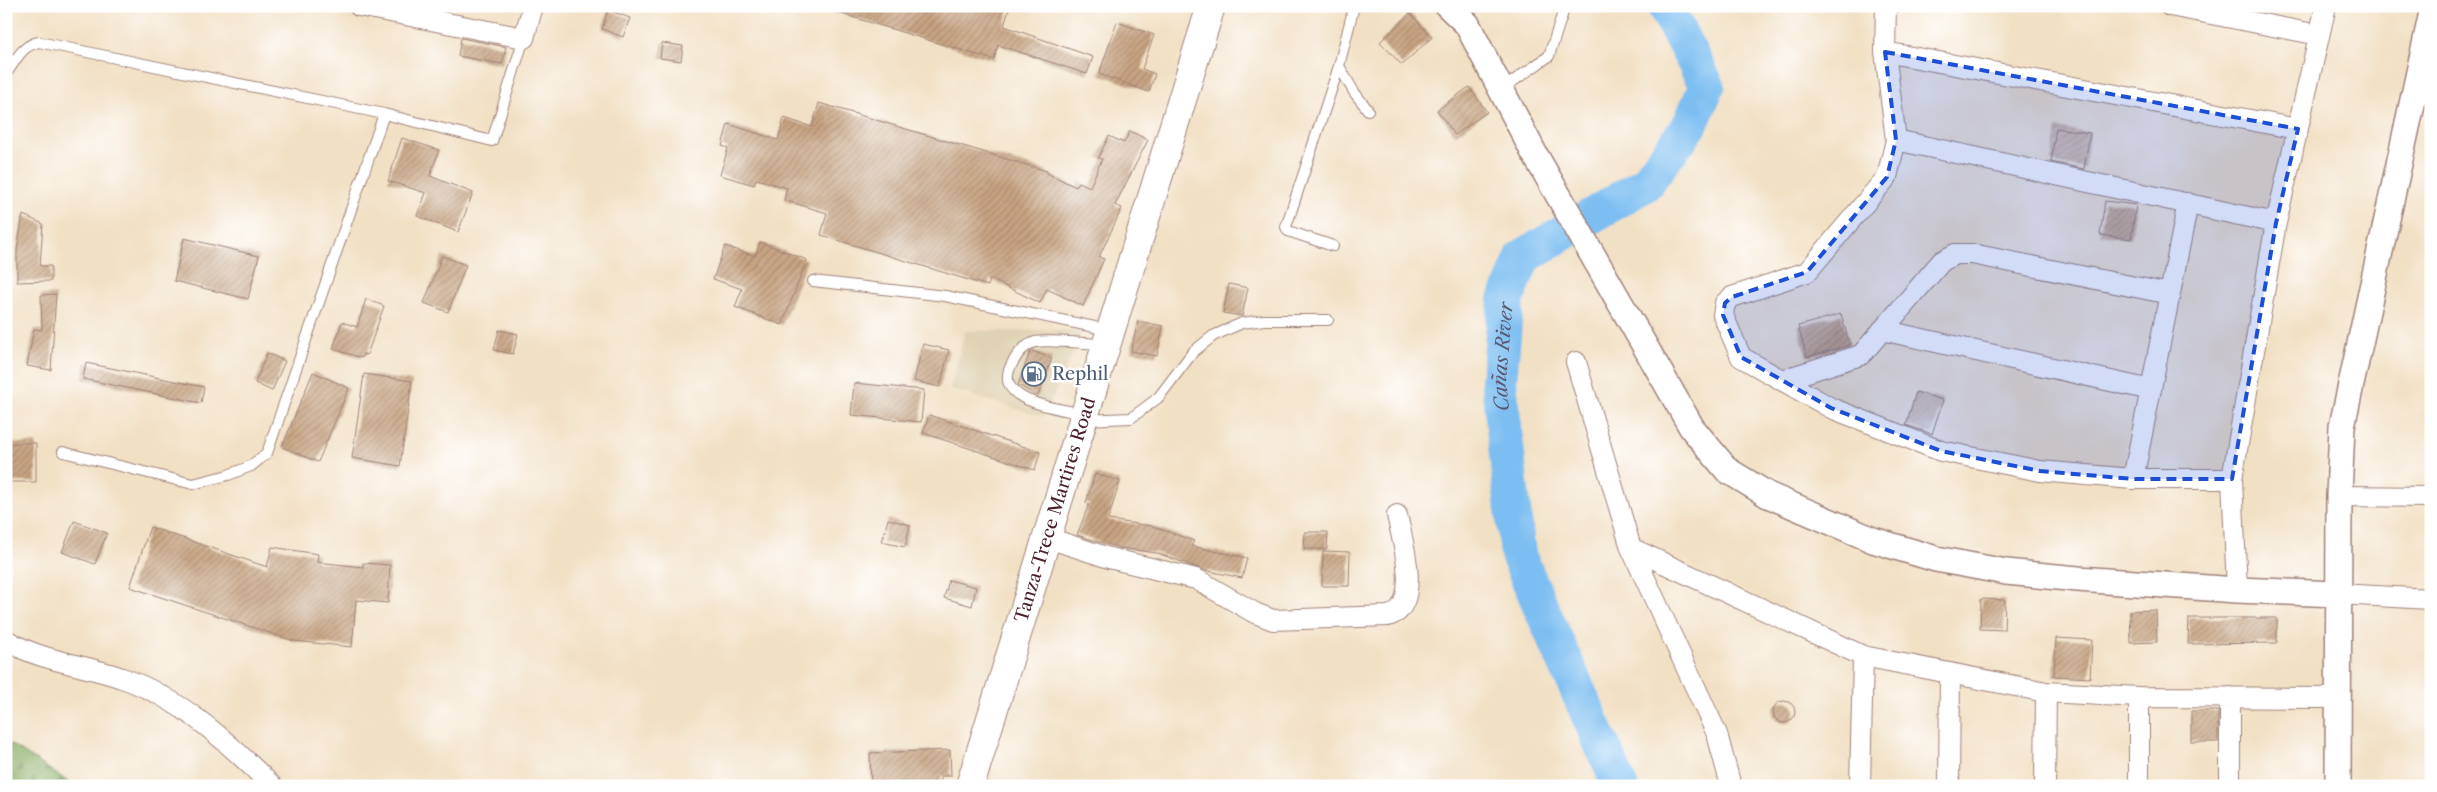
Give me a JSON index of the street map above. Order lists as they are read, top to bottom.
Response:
{
  "streets": {
    "main road": ["Tanza-Trece Martires Road"]
  },
  "water": ["Cañas River"],
  "places": {
    "fuel station": ["Rephil"]
  }
}
